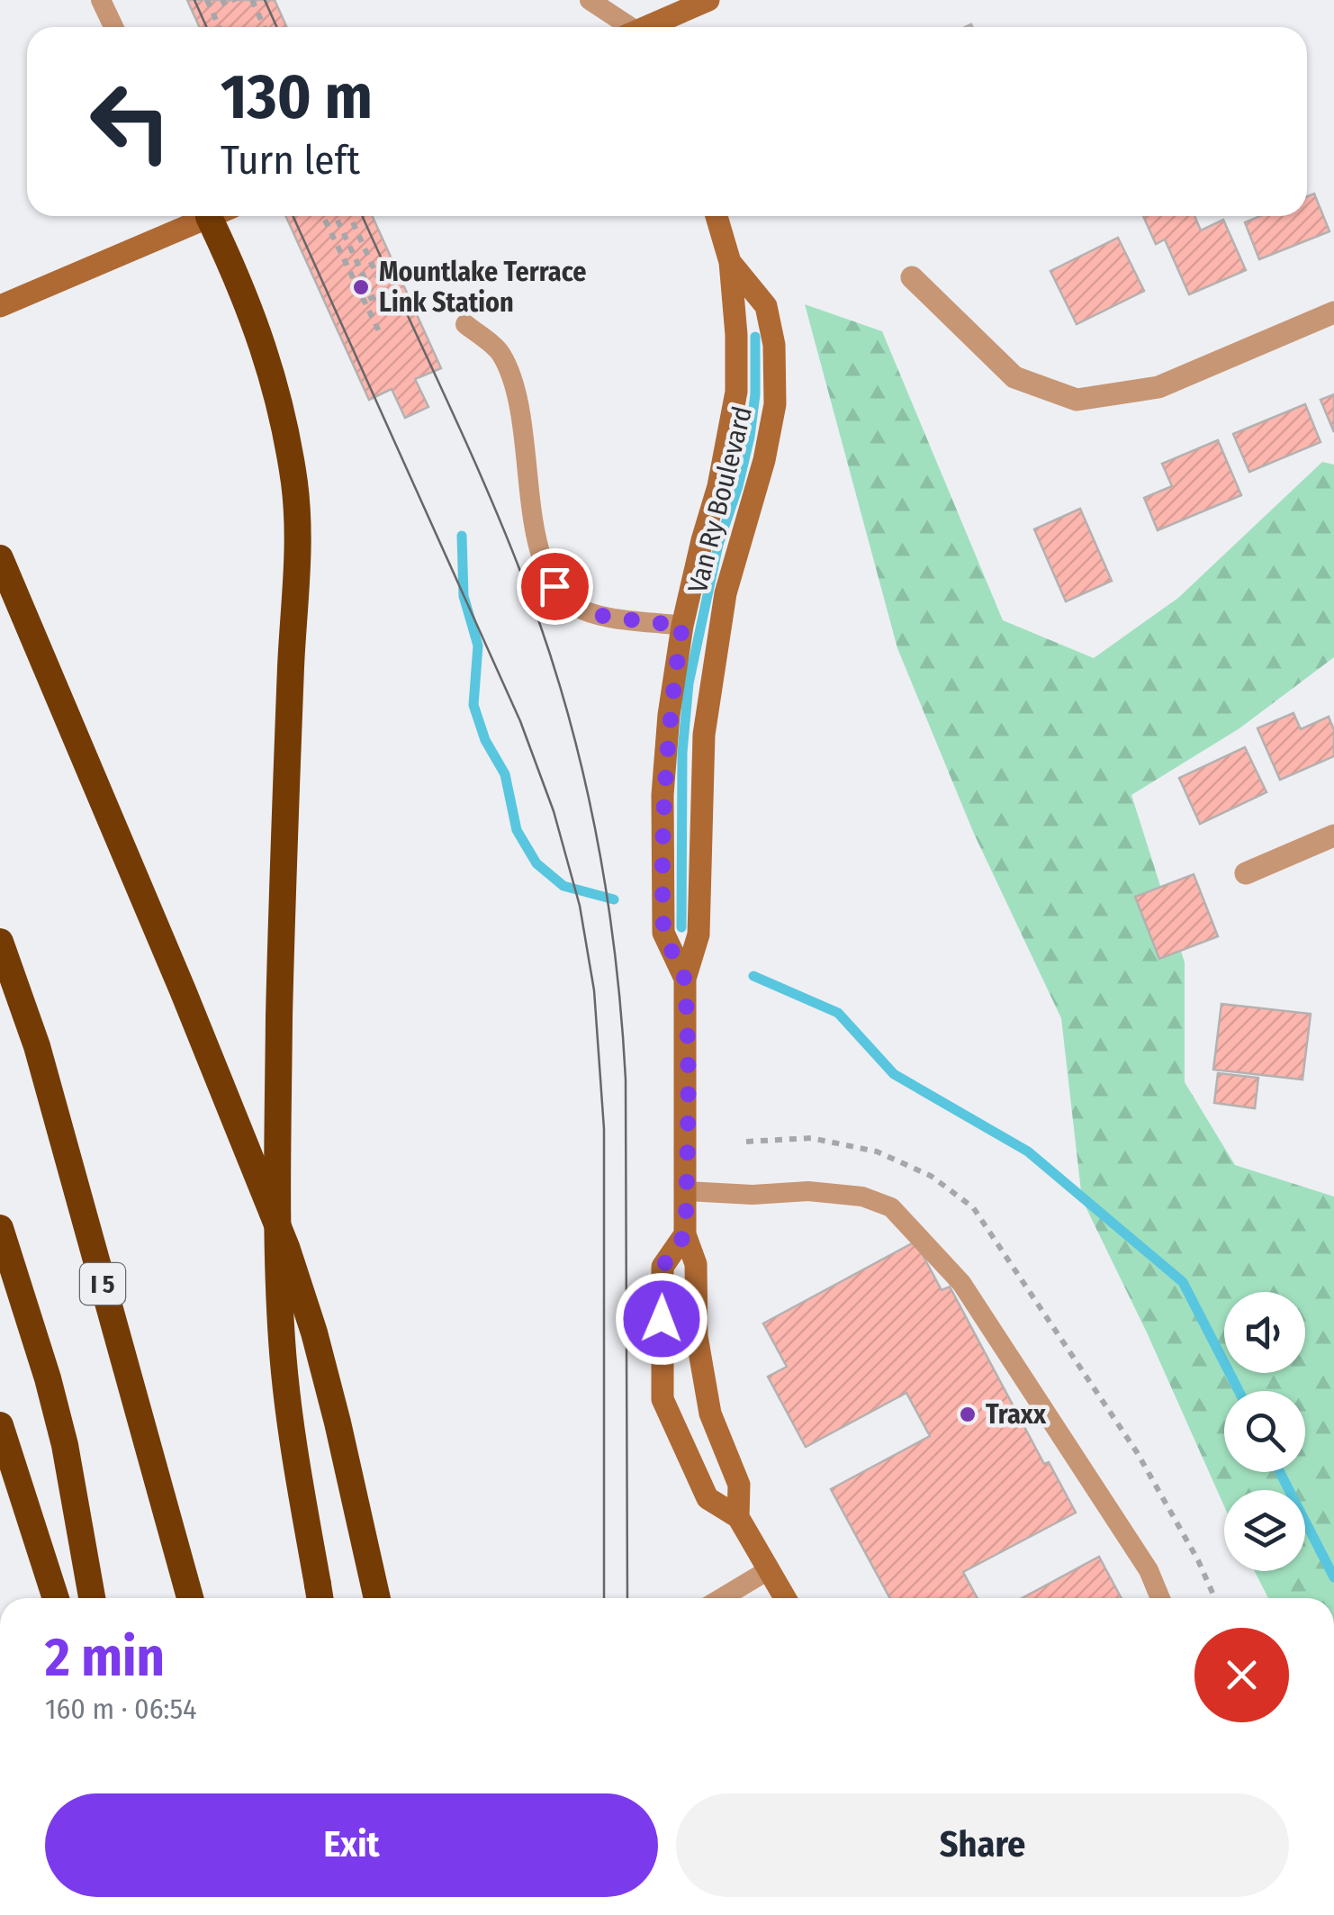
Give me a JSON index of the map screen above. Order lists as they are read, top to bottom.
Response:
{
  "streets": {
    "highway": ["I 5"],
    "street": ["Van Ry Boulevard"]
  },
  "places": ["Mountlake Terrace Link Station", "Traxx"],
  "page": {
    "turn": ["130 m", "Turn left"],
    "heading": ["2 min", "160 m · 06:54"],
    "buttons": ["Exit", "Share"]
  }
}
